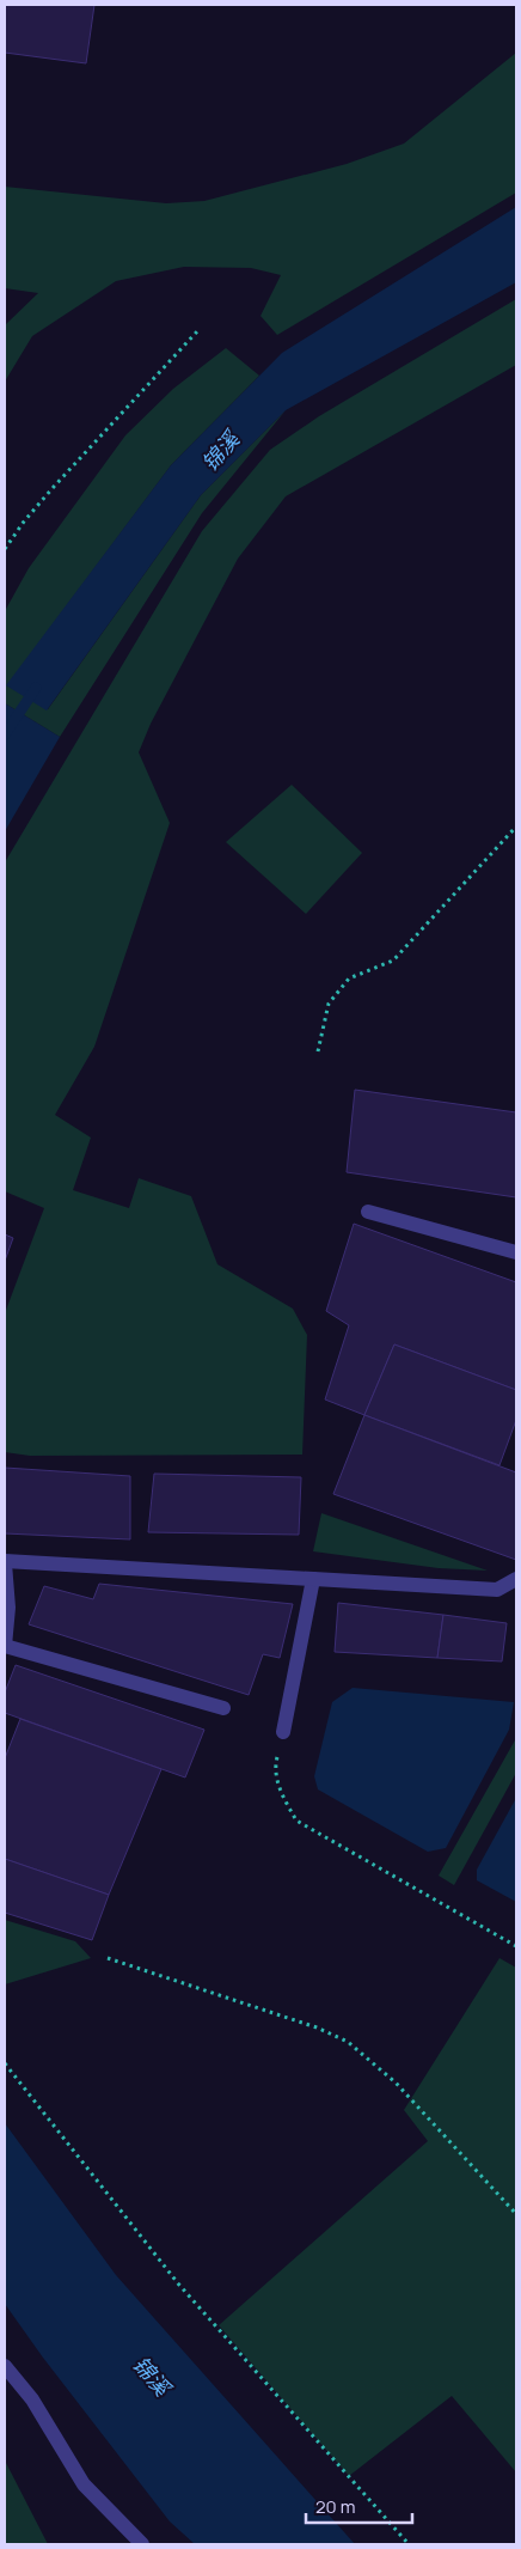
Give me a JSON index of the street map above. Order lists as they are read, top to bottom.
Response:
{
  "water": ["锦溪"],
  "scale_bar": "20 m"
}
